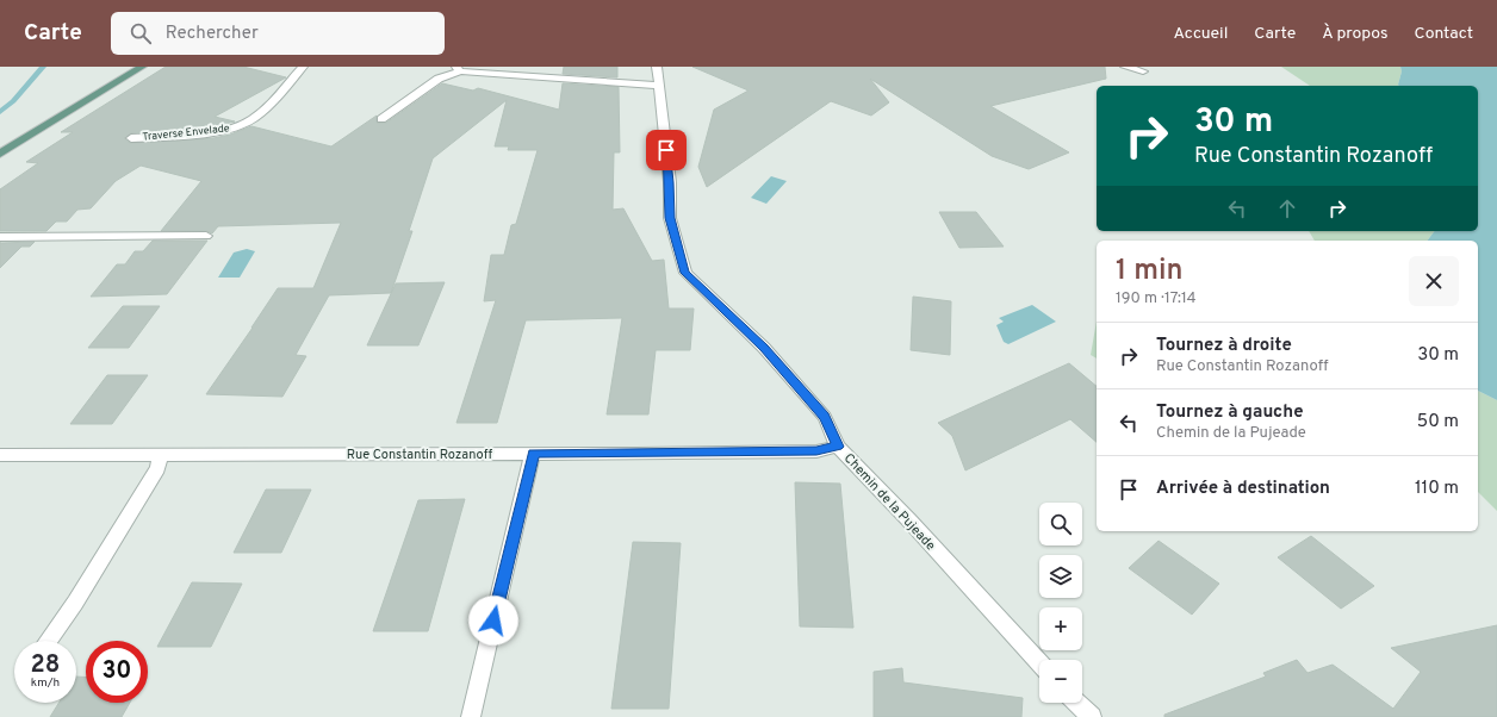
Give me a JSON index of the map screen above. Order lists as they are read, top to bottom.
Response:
{
  "streets": {
    "street": ["Traverse Envelade", "Rue Constantin Rozanoff", "Chemin de la Pujeade"]
  },
  "crossings": [
    ["Rue Constantin Rozanoff", "Chemin de la Pujeade"]
  ],
  "page": {
    "header": "Carte",
    "search": "Rechercher",
    "nav": [
      "Accueil",
      "Carte",
      "À propos",
      "Contact"
    ],
    "turn": ["30 m", "Rue Constantin Rozanoff"],
    "heading": ["1 min", "190 m · 17:14"],
    "list": [
      {
        "name": "Tournez à droite",
        "note": "Rue Constantin Rozanoff",
        "value": "30 m"
      },
      {
        "name": "Tournez à gauche",
        "note": "Chemin de la Pujeade",
        "value": "50 m"
      },
      {
        "name": "Arrivée à destination",
        "value": "110 m"
      }
    ],
    "map_buttons": ["+", "−"],
    "speed": "28 km/h",
    "limit": "30"
  }
}
